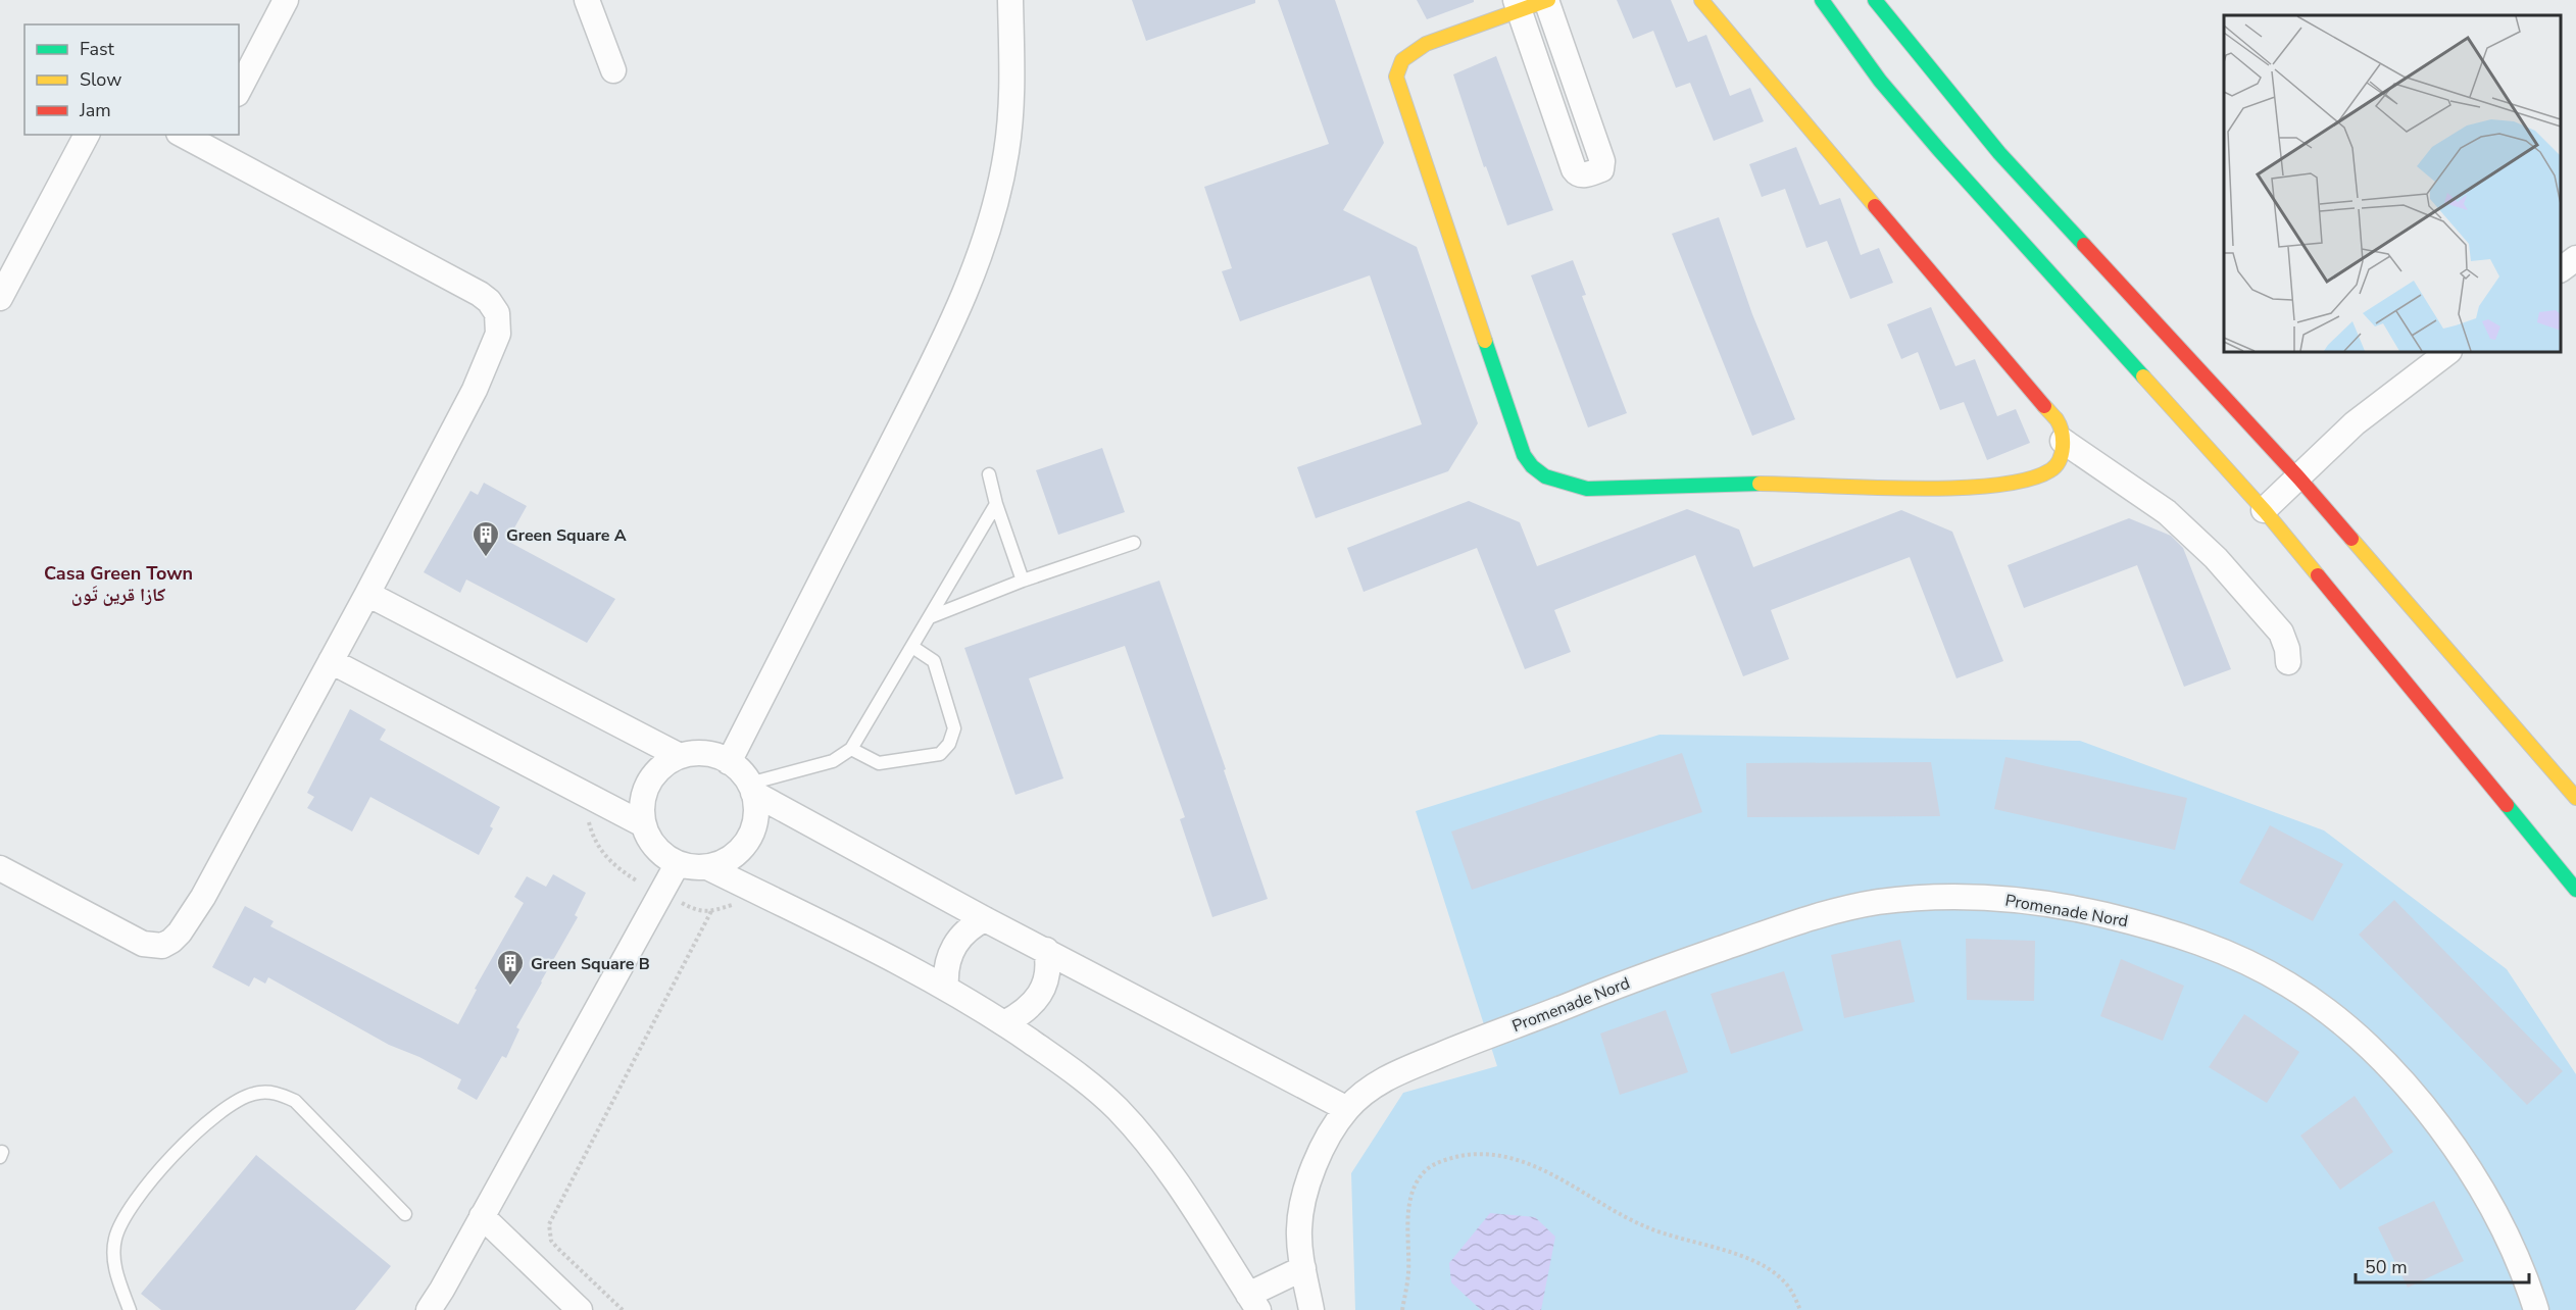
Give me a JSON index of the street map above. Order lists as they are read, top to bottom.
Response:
{
  "streets": {
    "street": ["Promenade Nord"]
  },
  "districts": ["Casa Green Town كازا قرين تَون"],
  "places": {
    "building": ["Green Square A", "Green Square B"]
  },
  "legend": ["Fast", "Slow", "Jam"],
  "scale_bar": "50 m"
}
